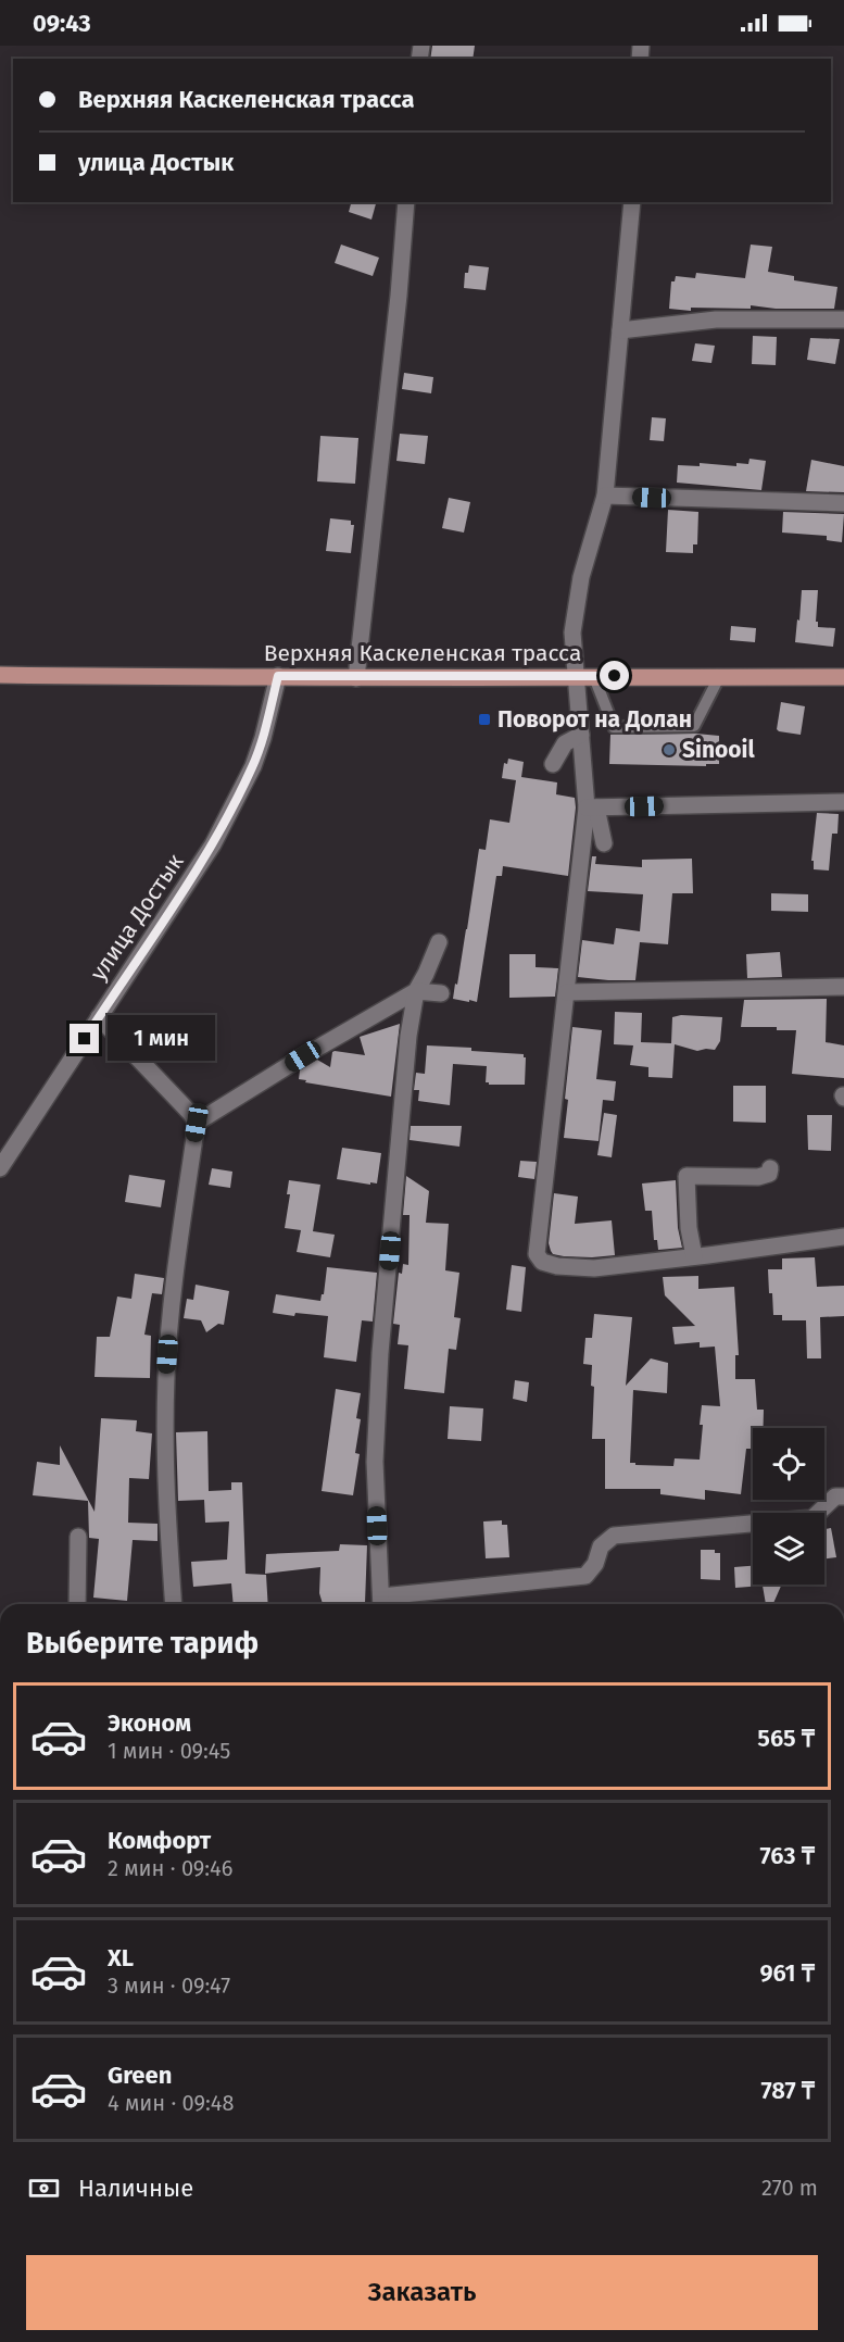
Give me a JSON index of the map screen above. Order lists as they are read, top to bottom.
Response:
{
  "streets": {
    "main road": ["Верхняя Каскеленская трасса"],
    "street": ["улица Достык"]
  },
  "crossings": [
    ["Верхняя Каскеленская трасса", "улица Достык"]
  ],
  "places": {
    "transit": ["Поворот на Долан"],
    "other": ["Sinooil"]
  },
  "page": {
    "status": "09:43",
    "banner": ["Верхняя Каскеленская трасса", "улица Достык"],
    "bubble": "1 мин",
    "heading": "Выберите тариф",
    "list": [
      {
        "name": "Эконом",
        "note": "1 мин · 09:45",
        "value": "565 ₸"
      },
      {
        "name": "Комфорт",
        "note": "2 мин · 09:46",
        "value": "763 ₸"
      },
      {
        "name": "XL",
        "note": "3 мин · 09:47",
        "value": "961 ₸"
      },
      {
        "name": "Green",
        "note": "4 мин · 09:48",
        "value": "787 ₸"
      }
    ],
    "pay": ["Наличные", "270 m"],
    "buttons": "Заказать"
  }
}
